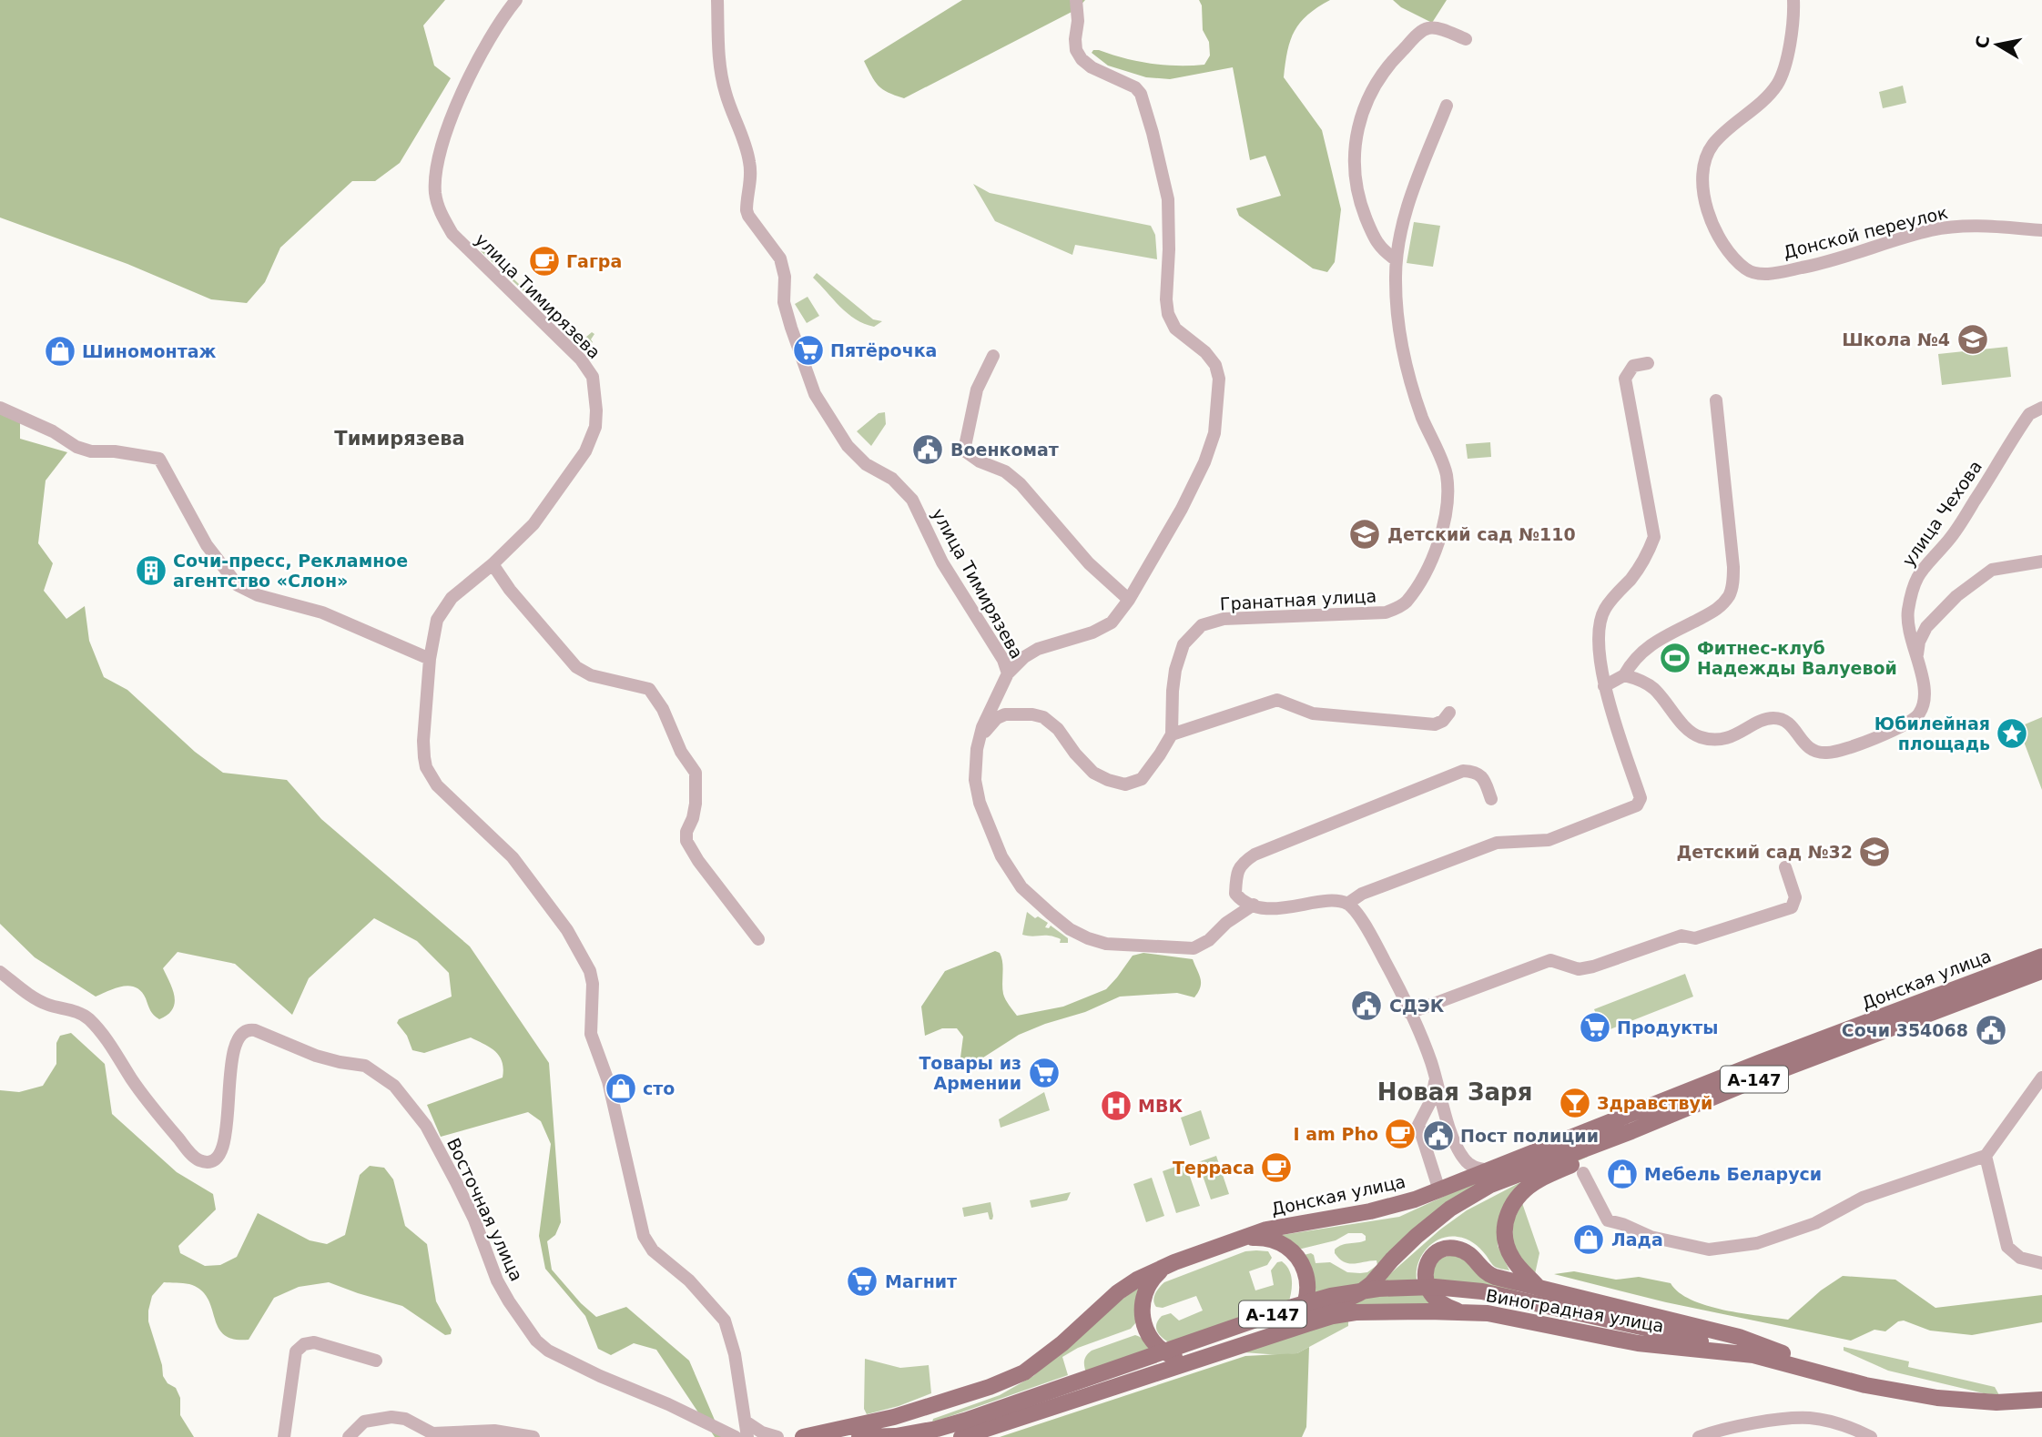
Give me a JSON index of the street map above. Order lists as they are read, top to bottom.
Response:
{
  "streets": {
    "main road": ["Донская улица", "А-147", "Виноградная улица"],
    "street": [
      "Донской переулок",
      "улица Тимирязева",
      "улица Чехова",
      "Гранатная улица",
      "Восточная улица"
    ]
  },
  "crossings": [
    ["улица Тимирязева", "Гранатная улица"],
    ["Донская улица", "А-147"],
    ["Донская улица", "Виноградная улица"],
    ["А-147", "Виноградная улица"]
  ],
  "districts": ["Тимирязева", "Новая Заря"],
  "places": {
    "cafe": ["Гагра", "I am Pho", "Терраса"],
    "school or university": ["Школа №4", "Детский сад №110", "Детский сад №32"],
    "supermarket": [
      "Пятёрочка",
      "Продукты",
      "Товары из Армении",
      "Магнит"
    ],
    "shop": [
      "Шиномонтаж",
      "сто",
      "Мебель Беларуси",
      "Лада"
    ],
    "public building": [
      "Военкомат",
      "СДЭК",
      "Сочи 354068",
      "Пост полиции"
    ],
    "building": ["Сочи-пресс, Рекламное агентство «Слон»"],
    "sports": ["Фитнес-клуб Надежды Валуевой"],
    "place": ["Юбилейная площадь"],
    "bar": ["Здравствуй"],
    "hospital": ["МВК"]
  },
  "north": "left"
}
